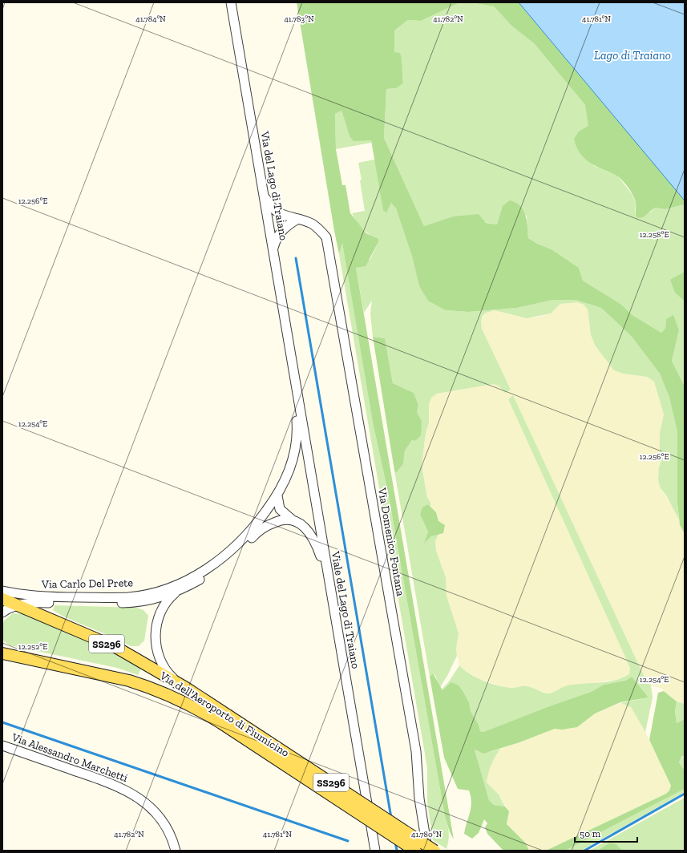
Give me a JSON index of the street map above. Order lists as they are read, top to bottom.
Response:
{
  "streets": {
    "main road": ["SS296", "Via dell'Aeroporto di Fiumicino"],
    "street": [
      "Via del Lago di Traiano",
      "Via Domenico Fontana",
      "Via Carlo Del Prete",
      "Viale del Lago di Traiano",
      "Via Alessandro Marchetti"
    ]
  },
  "crossings": [
    ["Via del Lago di Traiano", "Viale del Lago di Traiano"],
    ["Via Carlo Del Prete", "Viale del Lago di Traiano"],
    ["Via Carlo Del Prete", "Via dell'Aeroporto di Fiumicino"]
  ],
  "water": ["Lago di Traiano"],
  "scale_bar": "50 m",
  "coordinates": [
    "41.784°N",
    "41.782°N",
    "41.781°N",
    "41.783°N",
    "12.256°E",
    "12.258°E",
    "12.254°E",
    "12.252°E",
    "41.780°N"
  ]
}
